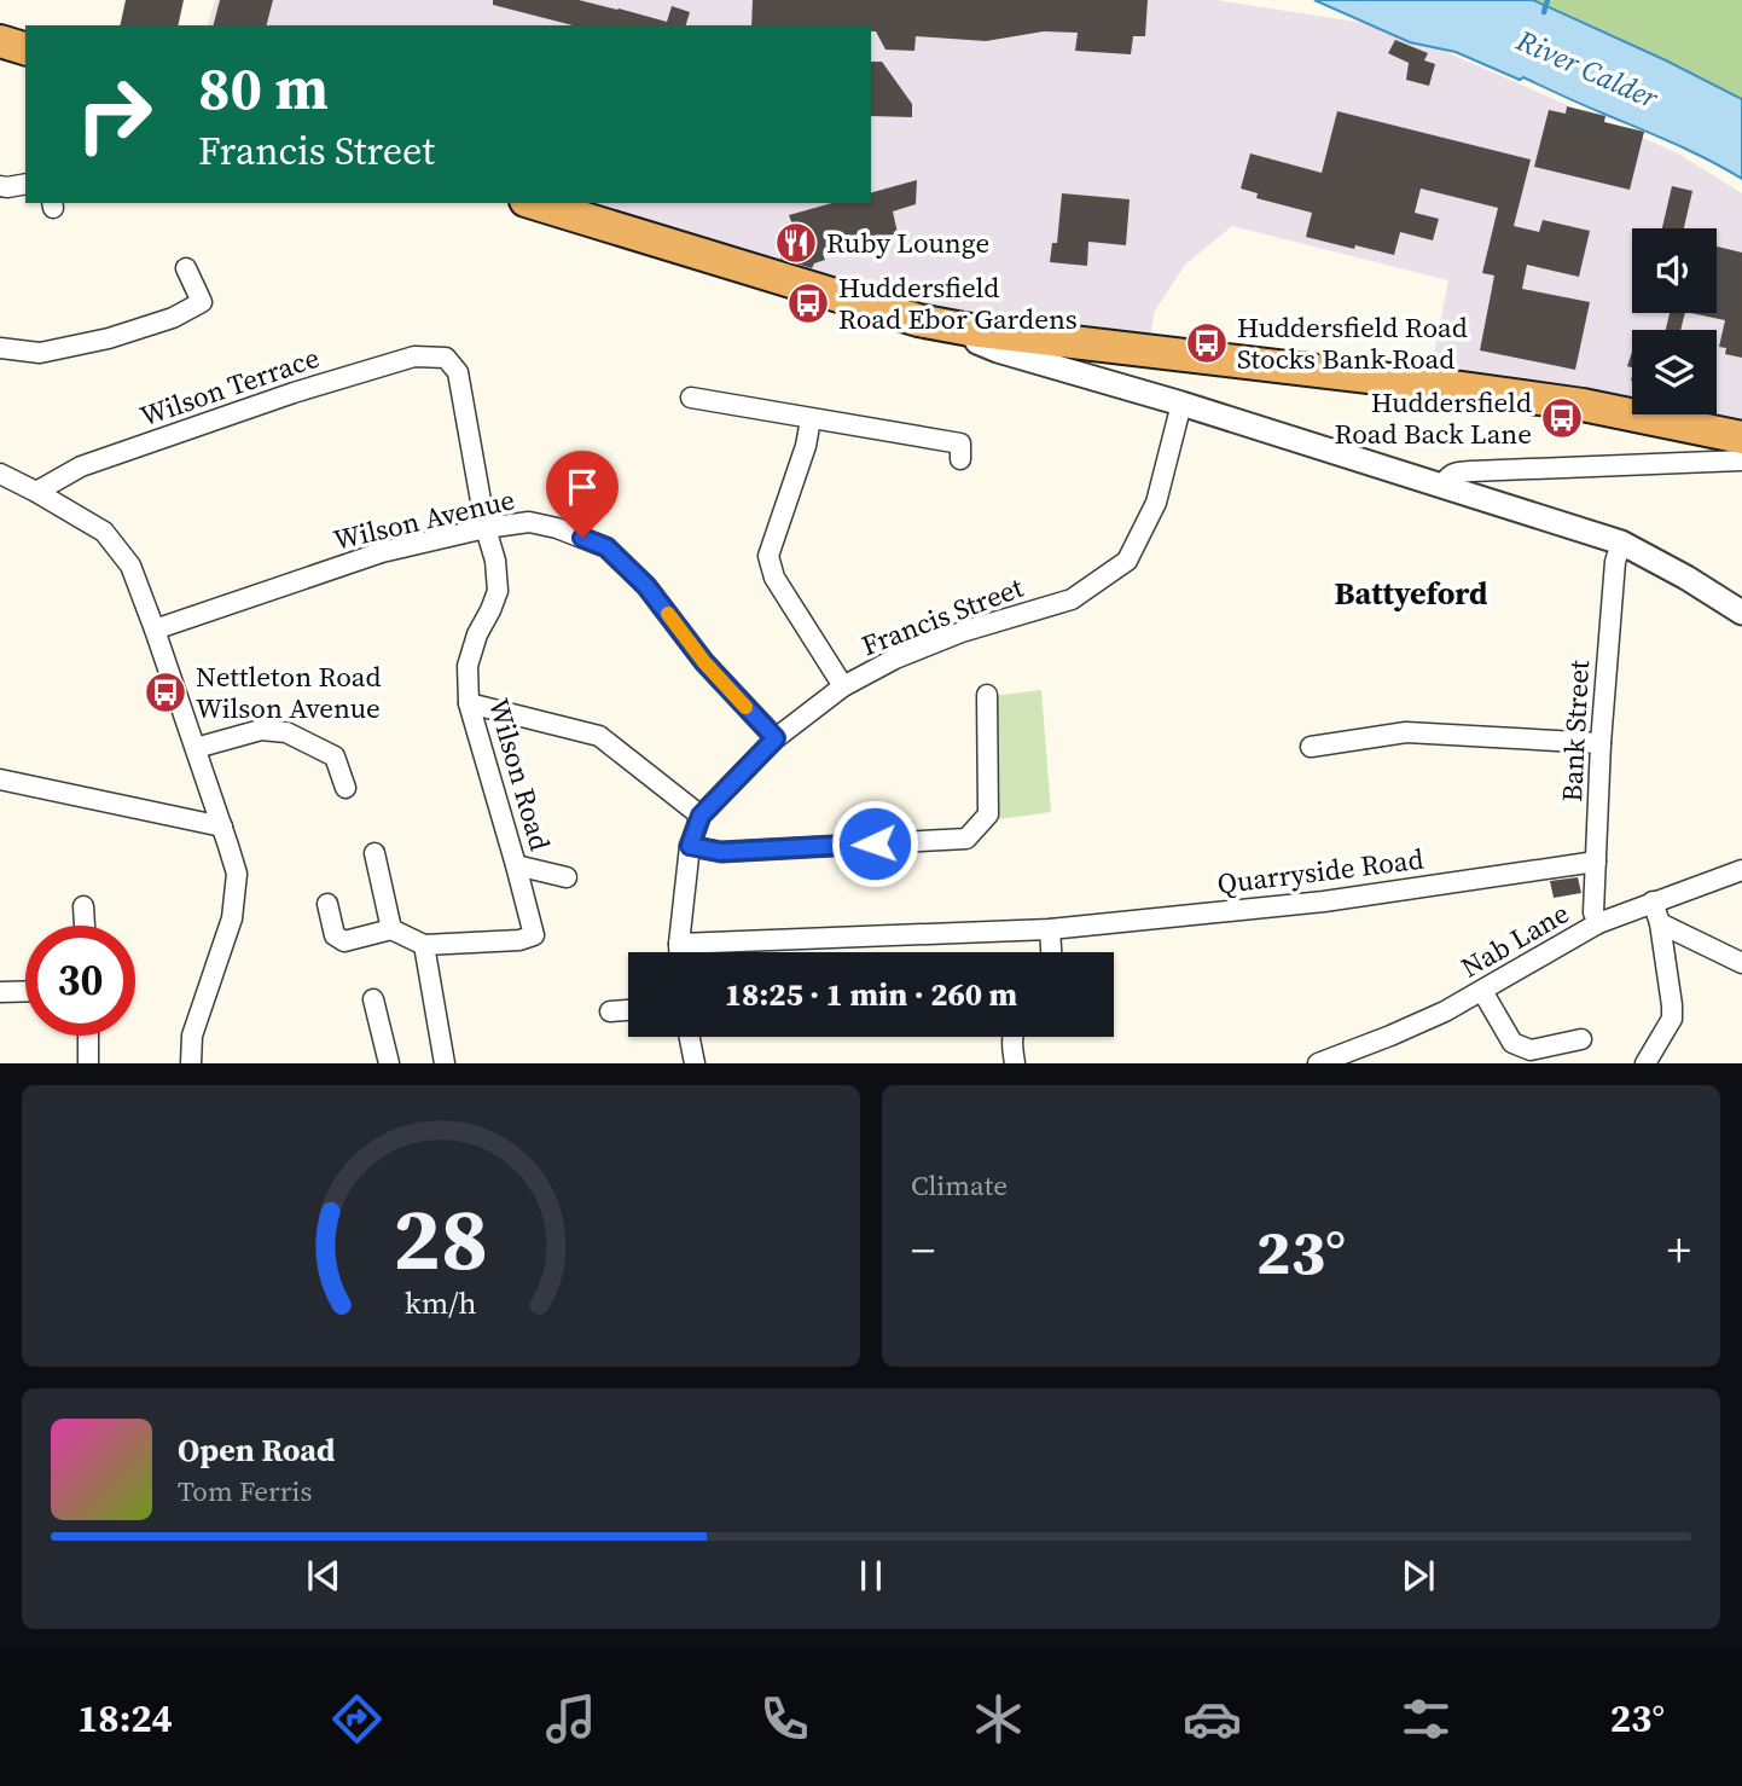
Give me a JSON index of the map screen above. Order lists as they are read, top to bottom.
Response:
{
  "streets": {
    "street": [
      "Wilson Terrace",
      "Wilson Avenue",
      "Francis Street",
      "Bank Street",
      "Wilson Road",
      "Quarryside Road",
      "Nab Lane"
    ]
  },
  "crossings": [
    ["Wilson Terrace", "Wilson Road"],
    ["Wilson Avenue", "Francis Street"],
    ["Wilson Avenue", "Wilson Road"],
    ["Francis Street", "Quarryside Road"],
    ["Bank Street", "Quarryside Road"],
    ["Bank Street", "Nab Lane"]
  ],
  "districts": ["Battyeford"],
  "water": ["River Calder"],
  "places": {
    "restaurant": ["Ruby Lounge"],
    "bus stop": [
      "Huddersfield Road Ebor Gardens",
      "Huddersfield Road Stocks Bank Road",
      "Huddersfield Road Back Lane",
      "Nettleton Road Wilson Avenue"
    ]
  },
  "page": {
    "turn": ["80 m", "Francis Street"],
    "limit": "30",
    "trip": "18:25 · 1 min · 260 m",
    "tile": "Climate",
    "heat": ["−", "23°", "+"],
    "song": ["Open Road", "Tom Ferris"],
    "tabs": ["18:24", "23°"],
    "gauge": ["28", "km/h"]
  }
}
